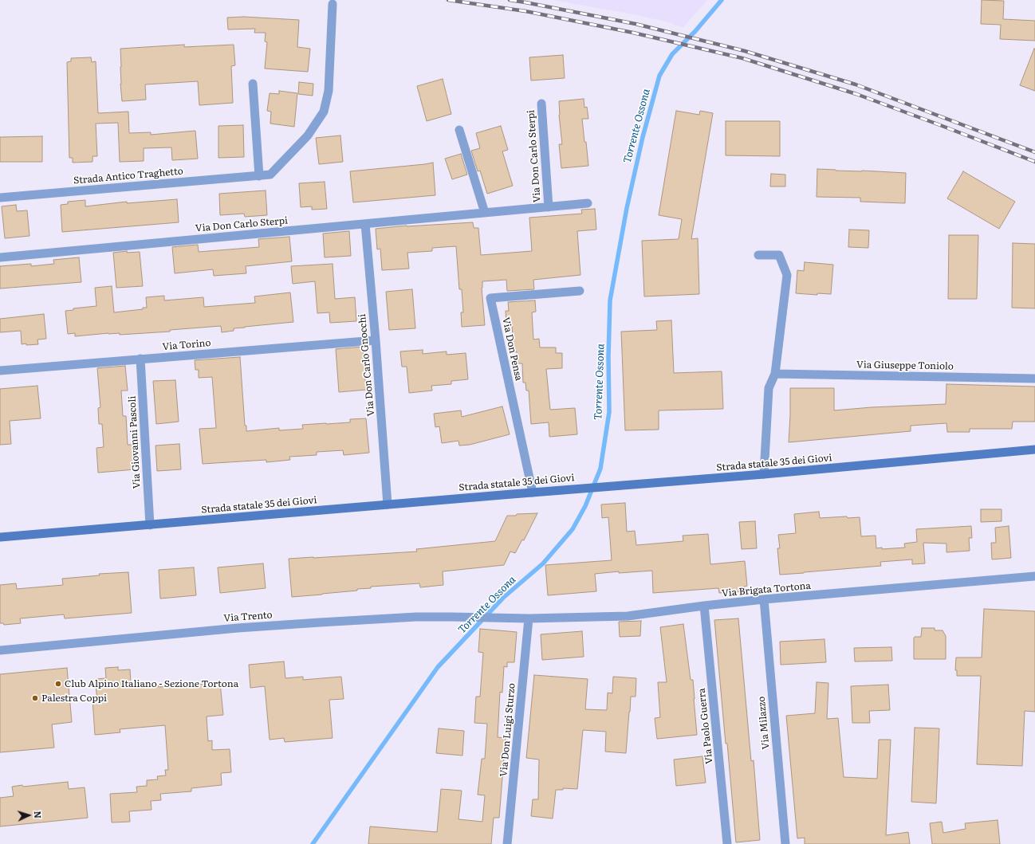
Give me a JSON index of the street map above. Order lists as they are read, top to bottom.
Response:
{
  "streets": {
    "main road": ["Strada statale 35 dei Giovi"],
    "street": [
      "Via Don Carlo Sterpi",
      "Strada Antico Traghetto",
      "Via Torino",
      "Via Don Pensa",
      "Via Don Carlo Gnocchi",
      "Via Giuseppe Toniolo",
      "Via Giovanni Pascoli",
      "Via Brigata Tortona",
      "Via Trento",
      "Via Milazzo",
      "Via Paolo Guerra",
      "Via Don Luigi Sturzo"
    ]
  },
  "crossings": [
    ["Via Don Carlo Sterpi", "Via Don Carlo Gnocchi"],
    ["Via Torino", "Via Don Carlo Gnocchi"],
    ["Via Torino", "Via Giovanni Pascoli"],
    ["Via Don Pensa", "Strada statale 35 dei Giovi"],
    ["Via Don Carlo Gnocchi", "Strada statale 35 dei Giovi"],
    ["Via Giovanni Pascoli", "Strada statale 35 dei Giovi"],
    ["Via Brigata Tortona", "Via Trento"],
    ["Via Brigata Tortona", "Via Milazzo"],
    ["Via Brigata Tortona", "Via Paolo Guerra"],
    ["Via Brigata Tortona", "Via Don Luigi Sturzo"]
  ],
  "water": ["Torrente Ossona"],
  "places": ["Club Alpino Italiano - Sezione Tortona", "Palestra Coppi"],
  "north": "right"
}
